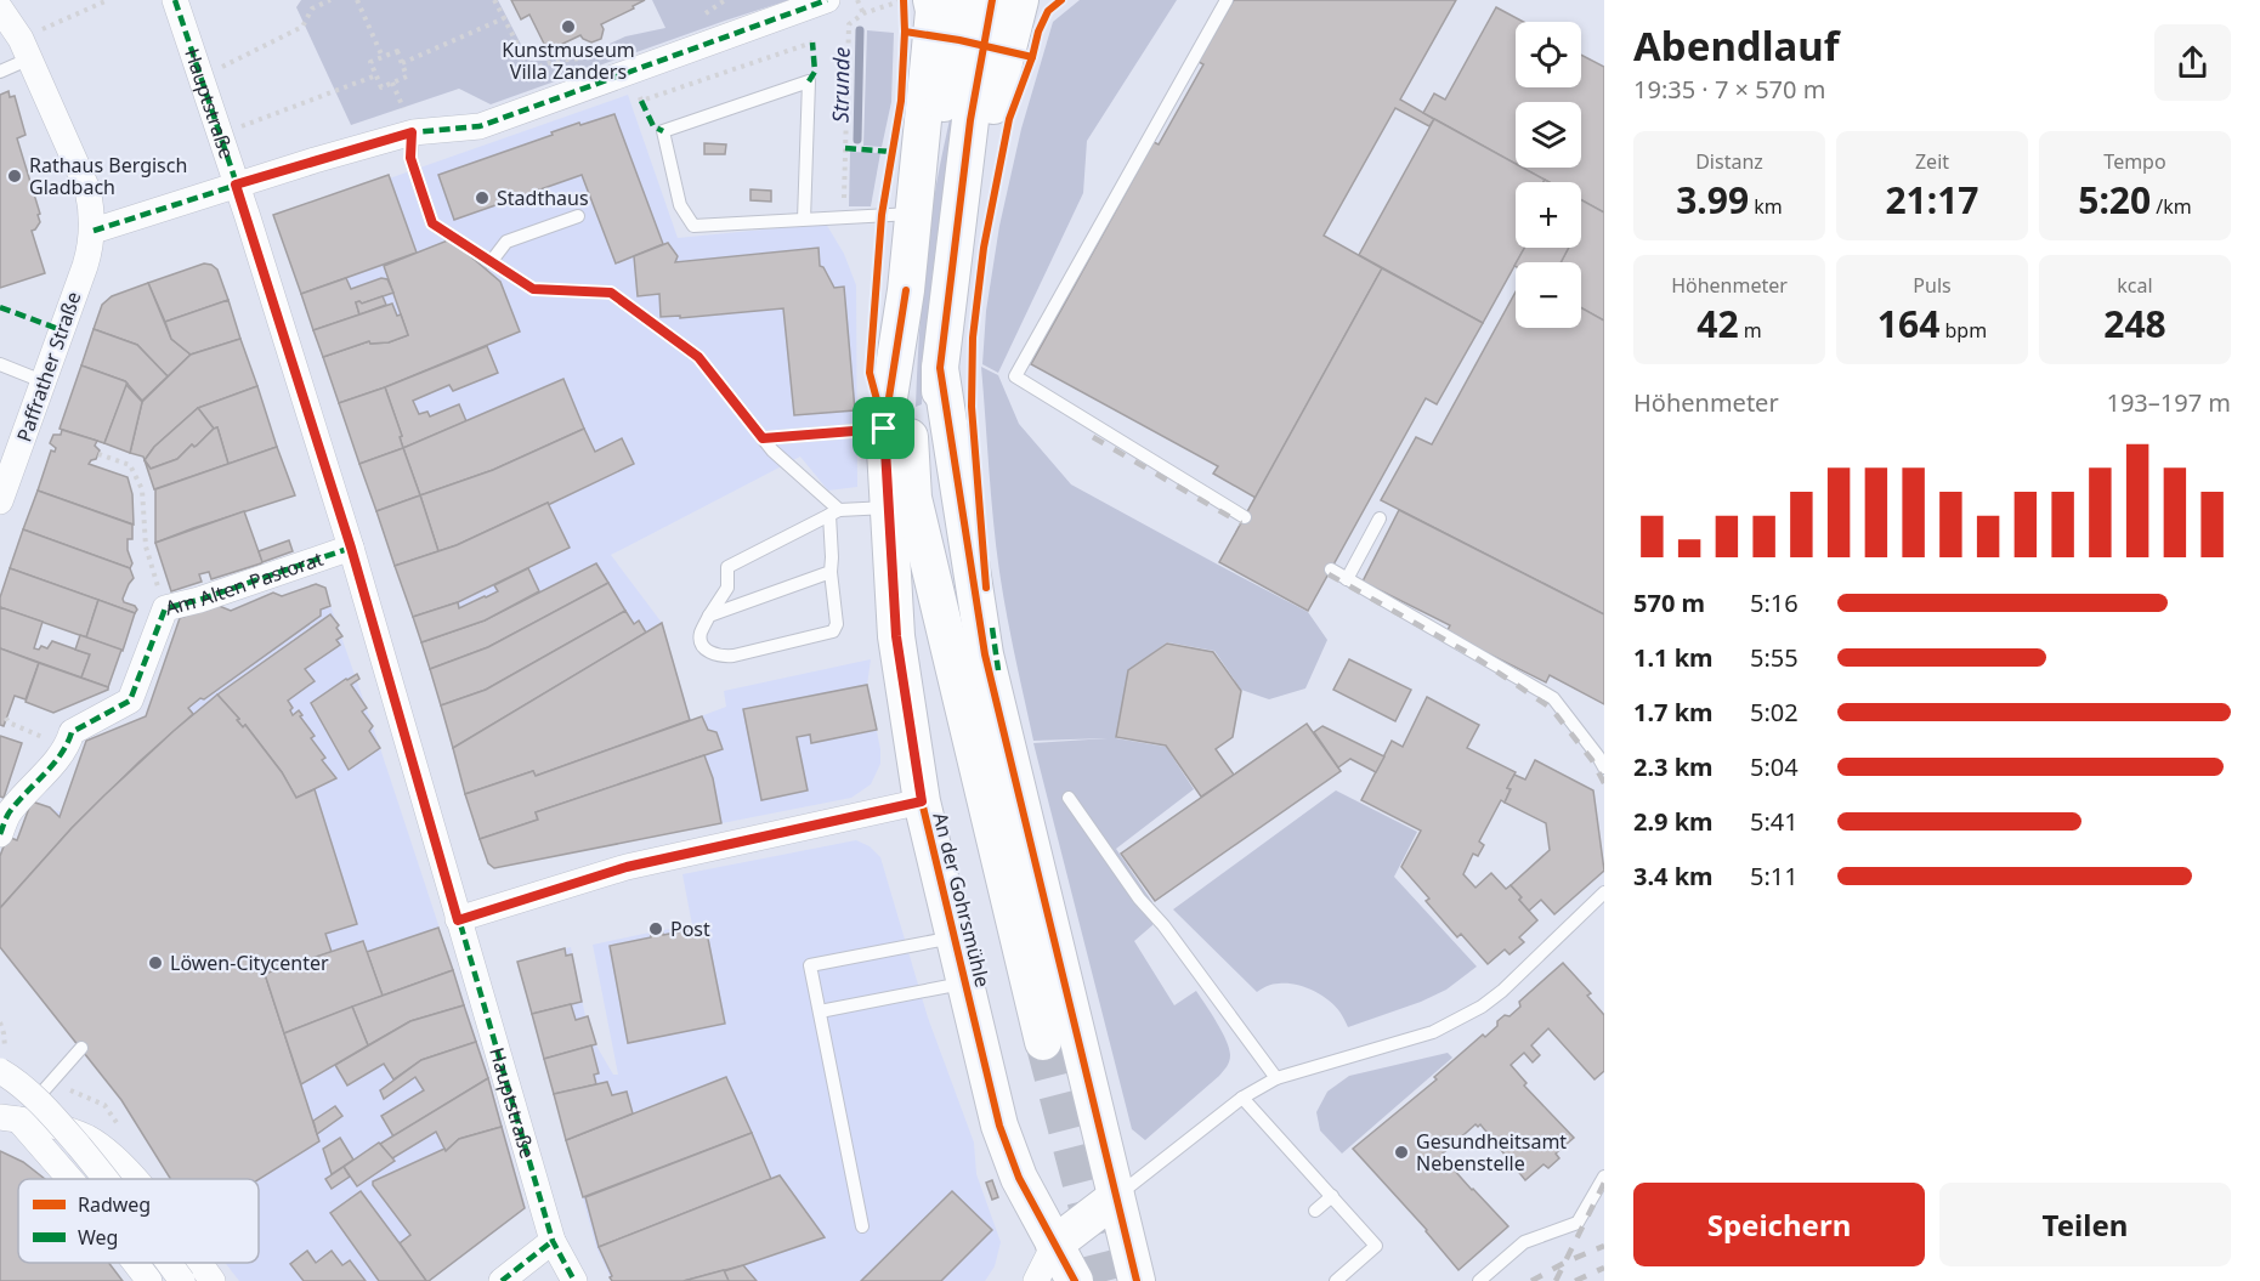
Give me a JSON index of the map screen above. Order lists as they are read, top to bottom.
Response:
{
  "streets": {
    "main road": ["An der Gohrsmühle"],
    "street": ["Hauptstraße", "Paffrather Straße", "Am Alten Pastorat"]
  },
  "crossings": [
    ["Hauptstraße", "Am Alten Pastorat"]
  ],
  "water": ["Strunde"],
  "places": [
    "Kunstmuseum Villa Zanders",
    "Rathaus Bergisch Gladbach",
    "Stadthaus",
    "Post",
    "Löwen-Citycenter",
    "Gesundheitsamt Nebenstelle"
  ],
  "legend": ["Radweg", "Weg"],
  "page": {
    "heading": ["Abendlauf", "19:35 · 7 × 570 m"],
    "map_buttons": ["+", "−"],
    "stats": [
      ["Distanz", "3.99 km"],
      ["Zeit", "21:17"],
      ["Tempo", "5:20 /km"],
      ["Höhenmeter", "42 m"],
      ["Puls", "164 bpm"],
      ["kcal", "248"]
    ],
    "chart": ["Höhenmeter", "193–197 m"],
    "list": [
      {
        "name": "570 m",
        "note": "5:16"
      },
      {
        "name": "1.1 km",
        "note": "5:55"
      },
      {
        "name": "1.7 km",
        "note": "5:02"
      },
      {
        "name": "2.3 km",
        "note": "5:04"
      },
      {
        "name": "2.9 km",
        "note": "5:41"
      },
      {
        "name": "3.4 km",
        "note": "5:11"
      }
    ],
    "buttons": ["Speichern", "Teilen"]
  }
}
